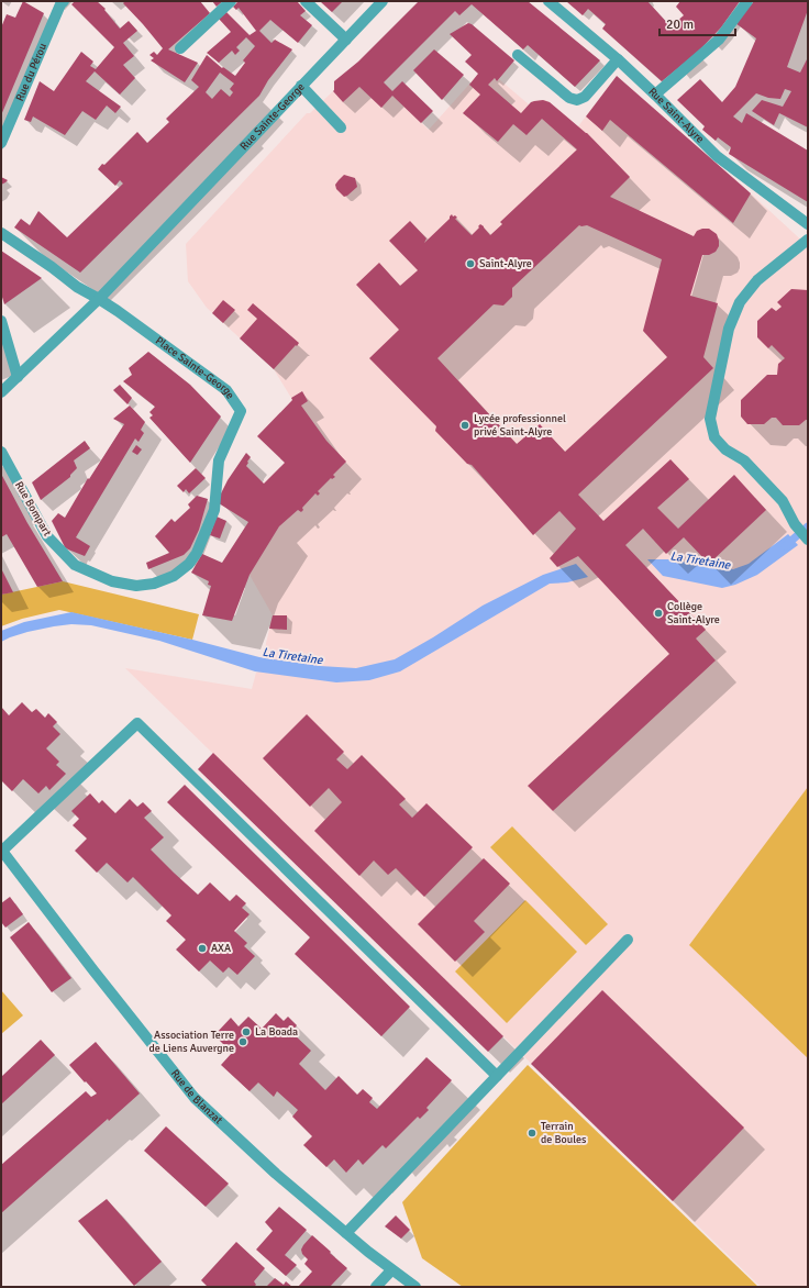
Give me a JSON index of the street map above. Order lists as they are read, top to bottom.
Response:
{
  "streets": {
    "street": [
      "Rue du Pérou",
      "Rue Saint-Alyre",
      "Rue Sainte-George",
      "Place Sainte-George",
      "Rue Bompart",
      "Rue de Blanzat"
    ]
  },
  "crossings": [
    ["Rue Sainte-George", "Place Sainte-George"],
    ["Place Sainte-George", "Rue Bompart"]
  ],
  "water": ["La Tiretaine"],
  "places": [
    "Saint-Alyre",
    "Lycée professionnel privé Saint-Alyre",
    "Collège Saint-Alyre",
    "AXA",
    "La Boada",
    "Association Terre de Liens Auvergne",
    "Terrain de Boules"
  ],
  "scale_bar": "20 m"
}
